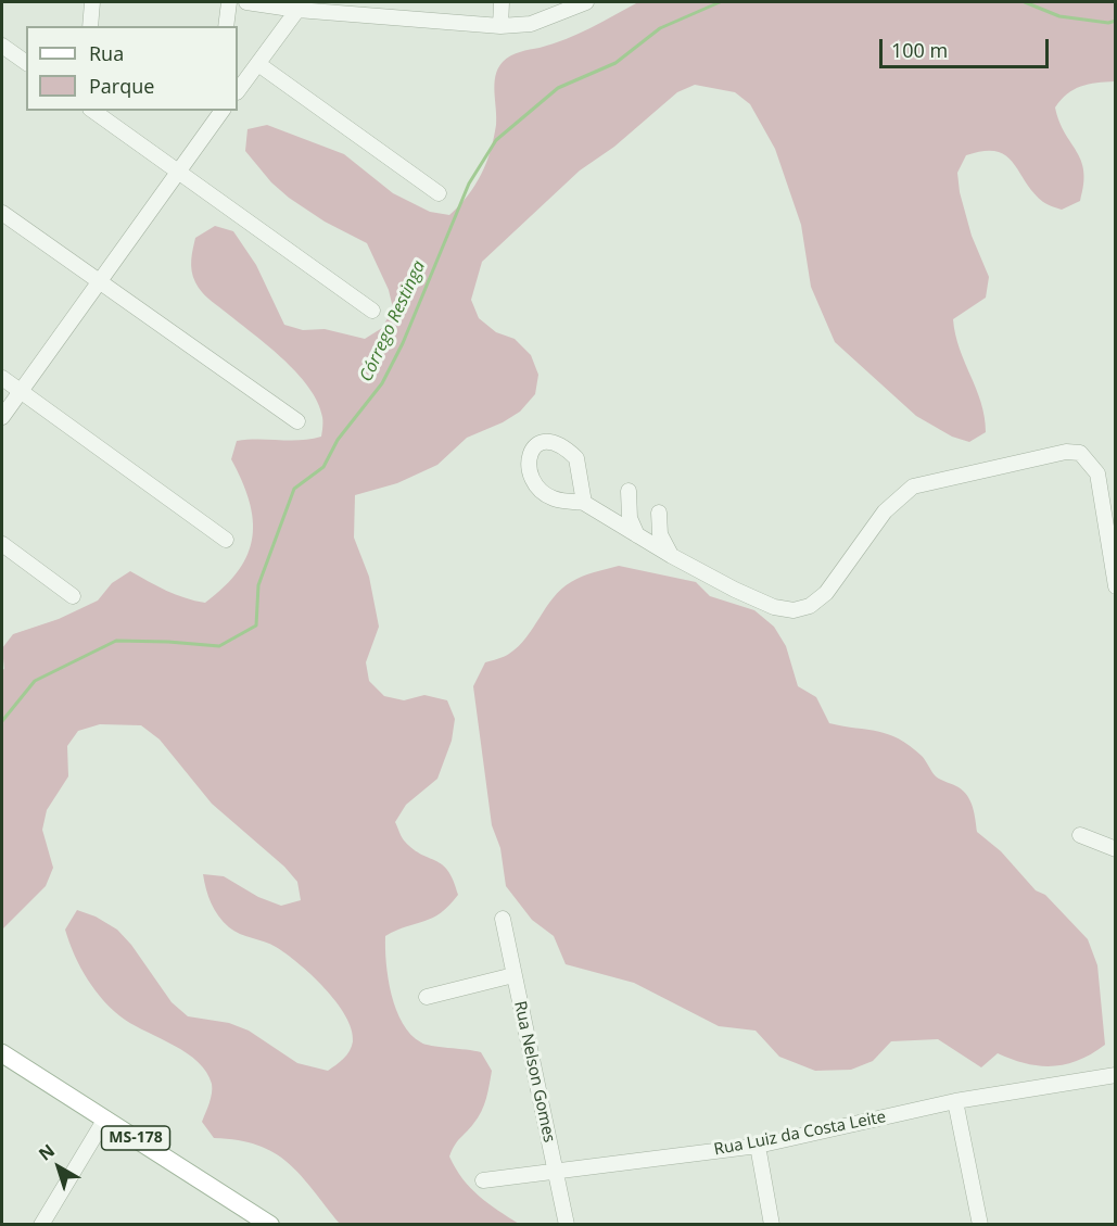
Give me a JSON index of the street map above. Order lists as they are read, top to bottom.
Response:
{
  "streets": {
    "main road": ["MS-178"],
    "street": ["Rua Nelson Gomes", "Rua Luiz da Costa Leite"]
  },
  "crossings": [
    ["Rua Nelson Gomes", "Rua Luiz da Costa Leite"]
  ],
  "water": ["Córrego Restinga"],
  "legend": ["Rua", "Parque"],
  "scale_bar": "100 m",
  "north": "top left"
}
